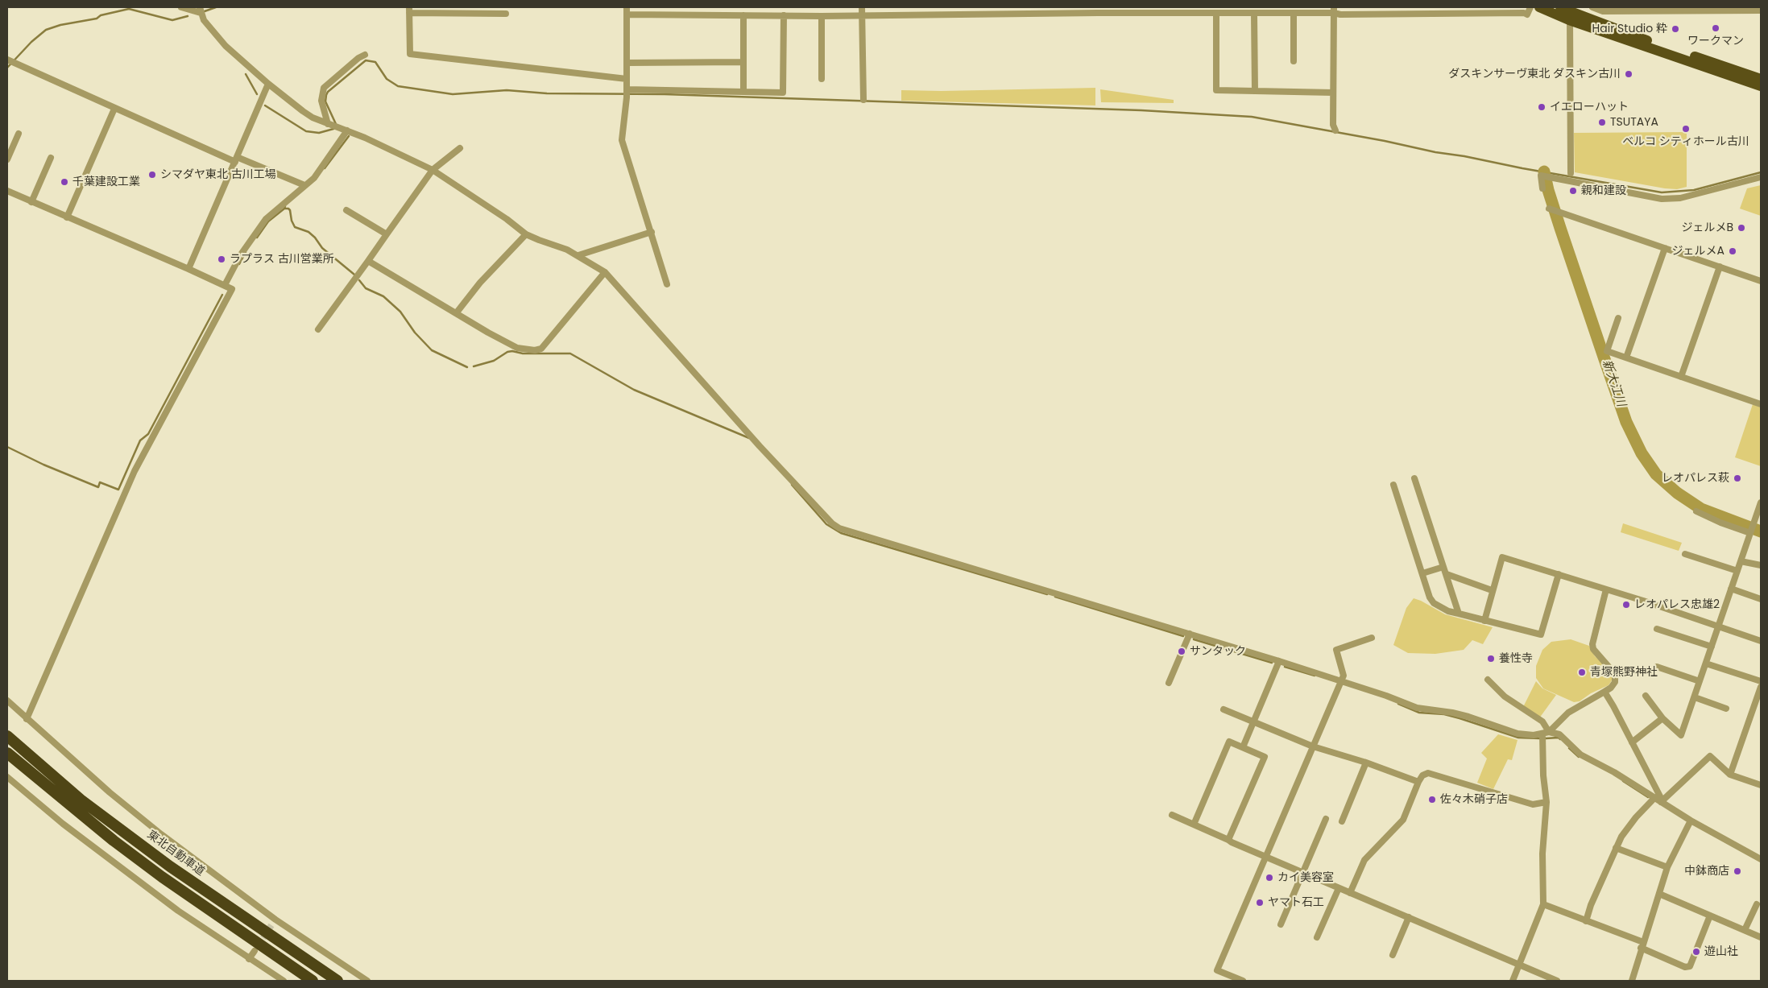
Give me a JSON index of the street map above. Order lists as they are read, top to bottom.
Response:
{
  "streets": {
    "highway": ["東北自動車道"]
  },
  "water": ["新大江川"],
  "places": [
    "ワークマン",
    "Hair Studio 粋",
    "ダスキンサーヴ東北 ダスキン古川",
    "イエローハット",
    "TSUTAYA",
    "ベルコ シティホール古川",
    "シマダヤ東北 古川工場",
    "千葉建設工業",
    "親和建設",
    "ジェルメB",
    "ジェルメA",
    "ラプラス 古川営業所",
    "レオパレス萩",
    "レオパレス忠雄2",
    "サンタック",
    "養性寺",
    "青塚熊野神社",
    "佐々木硝子店",
    "中鉢商店",
    "カイ美容室",
    "ヤマト石工",
    "遊山社"
  ]
}
